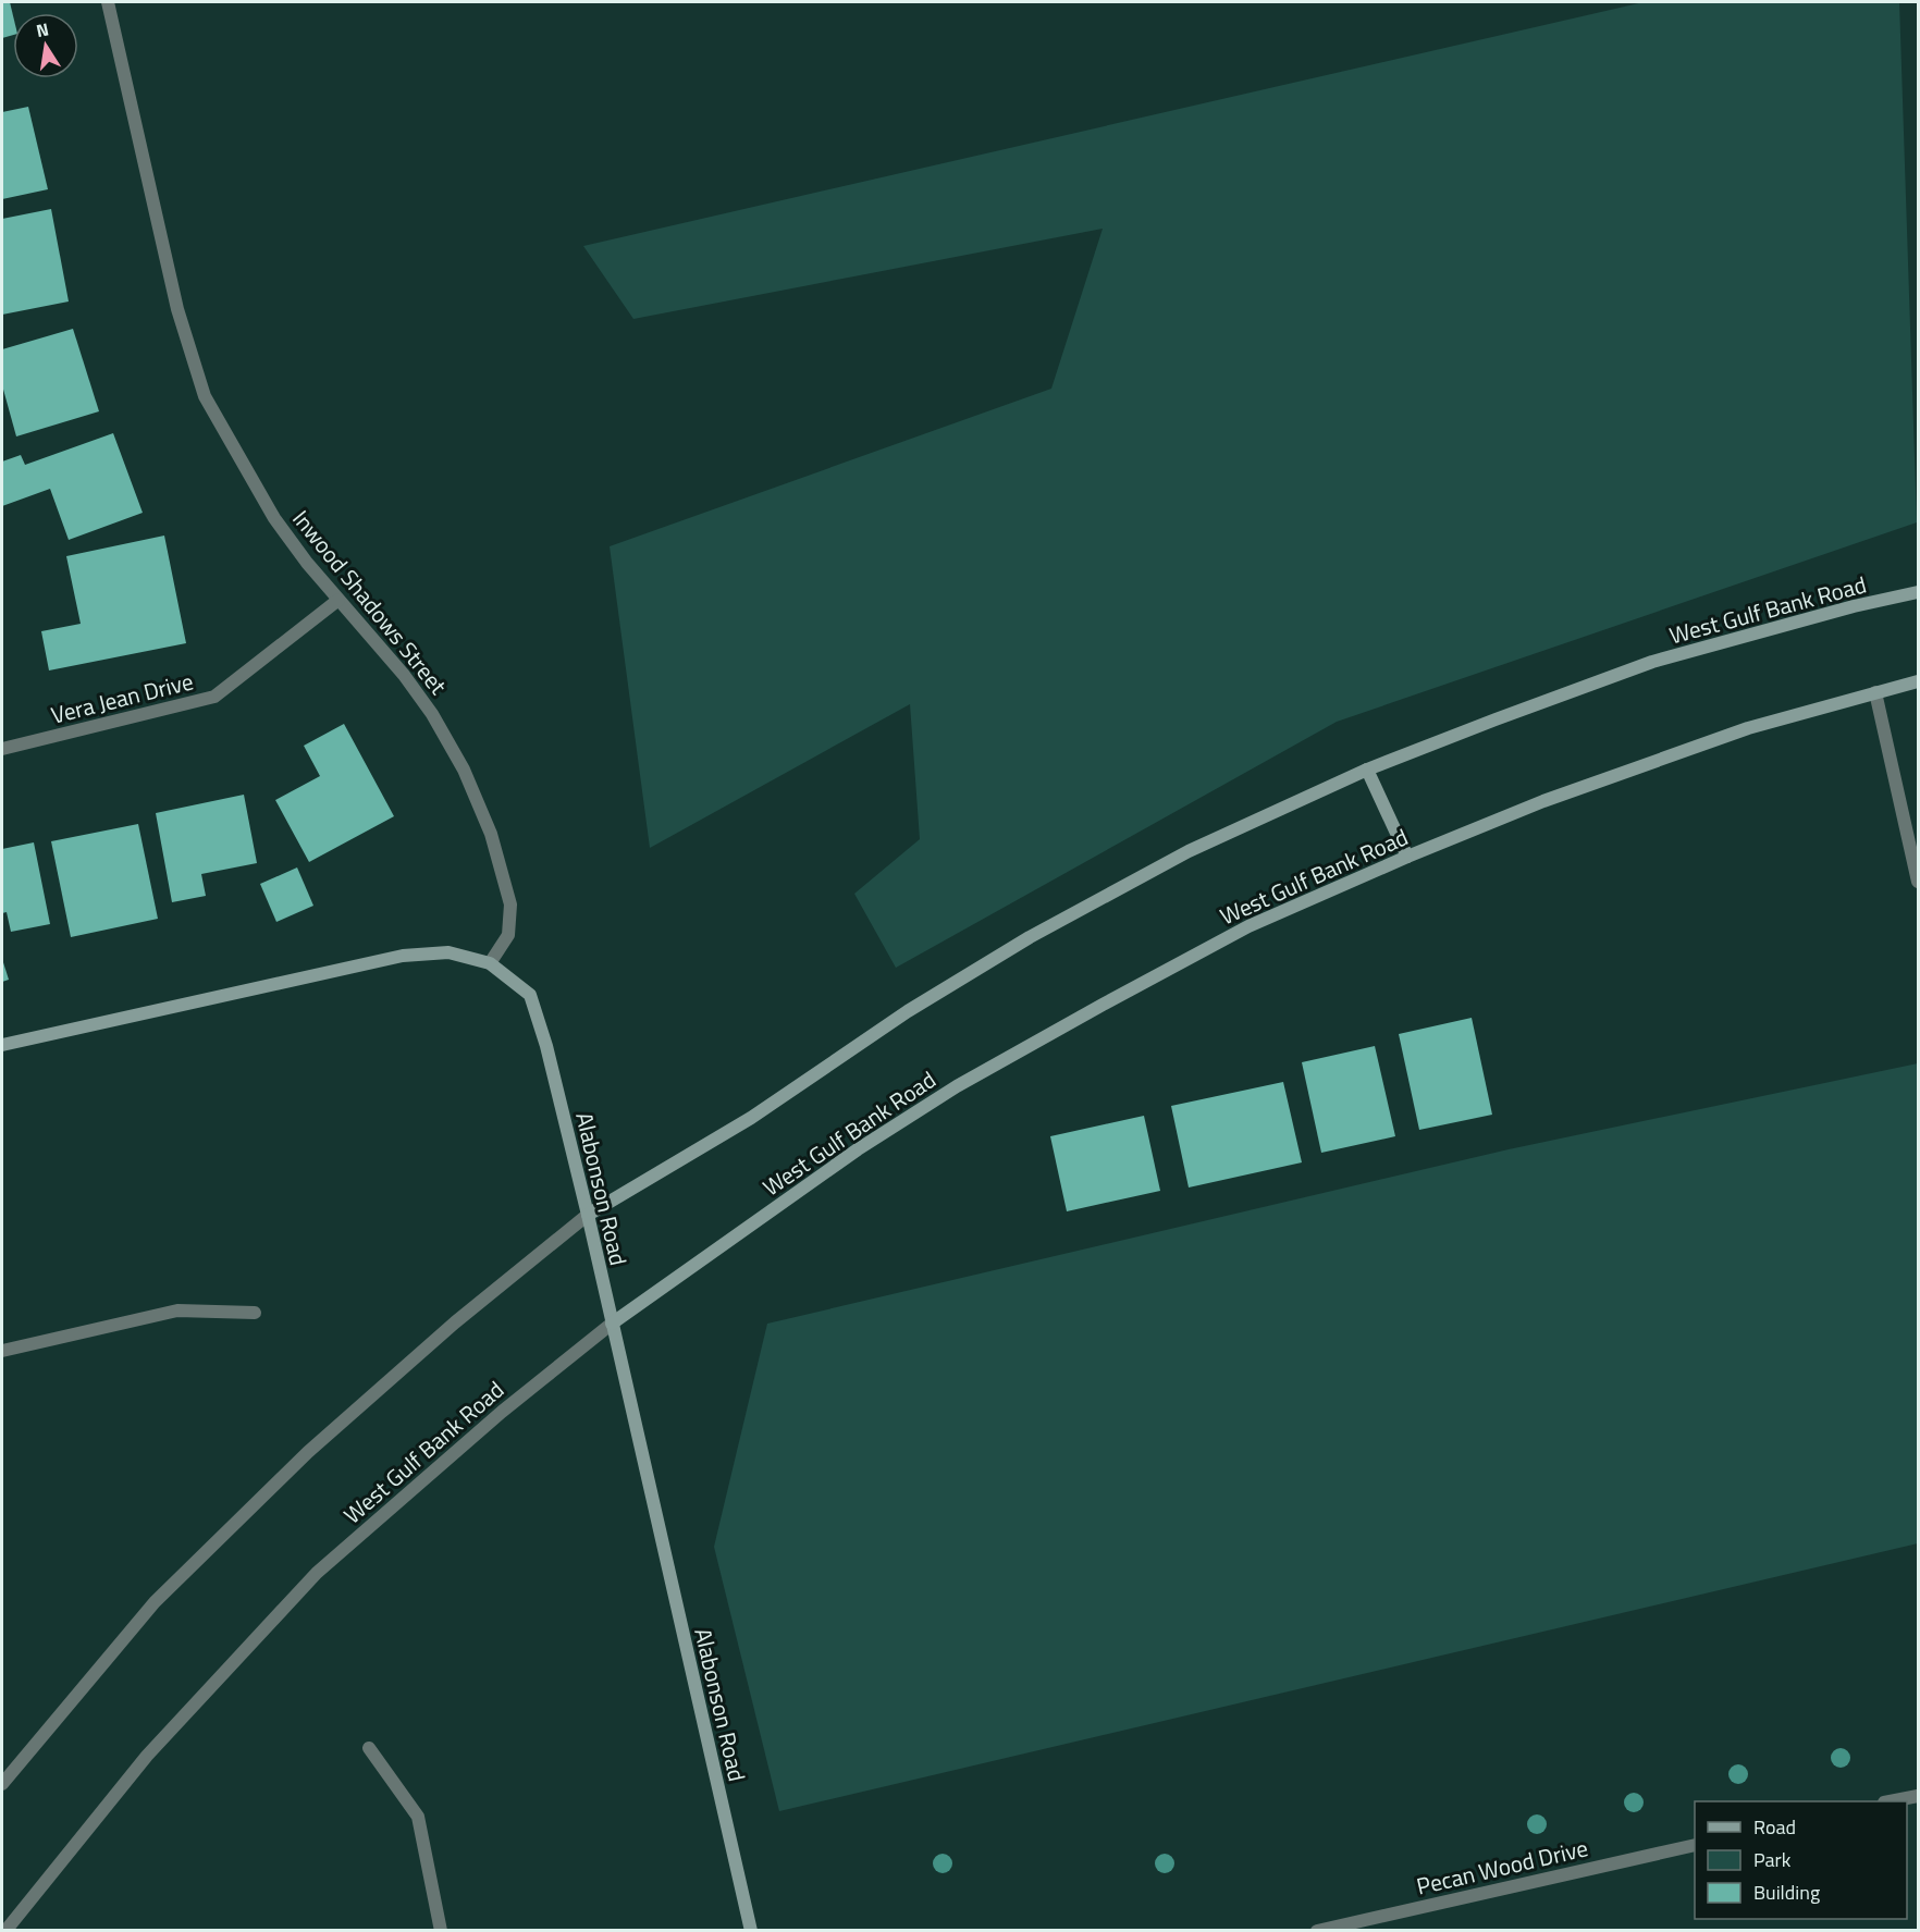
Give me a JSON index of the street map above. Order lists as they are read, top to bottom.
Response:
{
  "streets": {
    "street": [
      "Inwood Shadows Street",
      "West Gulf Bank Road",
      "Vera Jean Drive",
      "Alabonson Road",
      "Pecan Wood Drive"
    ]
  },
  "crossings": [
    ["Inwood Shadows Street", "Vera Jean Drive"],
    ["Inwood Shadows Street", "Alabonson Road"],
    ["West Gulf Bank Road", "Alabonson Road"]
  ],
  "legend": ["Road", "Park", "Building"],
  "north": "top"
}
